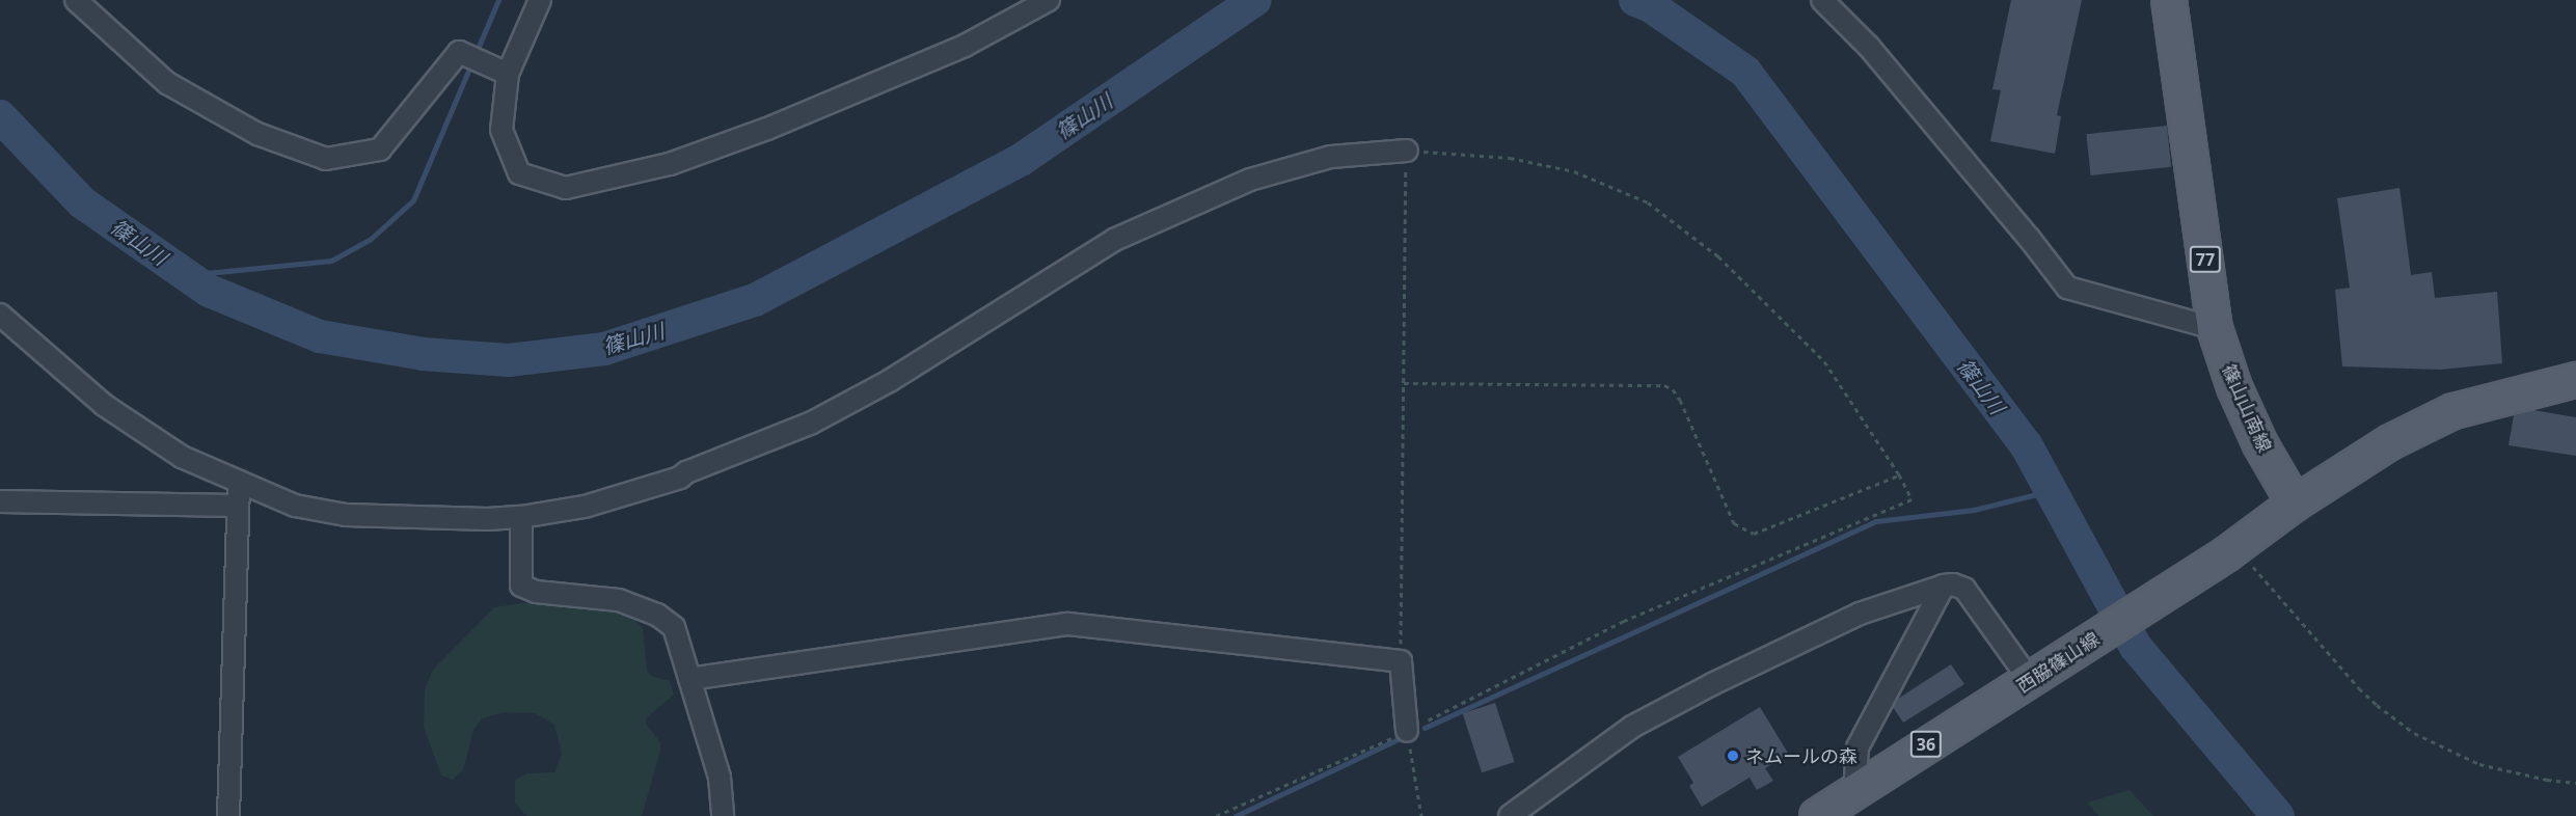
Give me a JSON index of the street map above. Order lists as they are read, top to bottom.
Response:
{
  "streets": {
    "main road": [
      "77",
      "篠山山南線",
      "西脇篠山線",
      "36"
    ]
  },
  "crossings": [
    ["篠山山南線", "西脇篠山線"]
  ],
  "water": ["篠山川"],
  "places": ["ネムールの森"]
}
